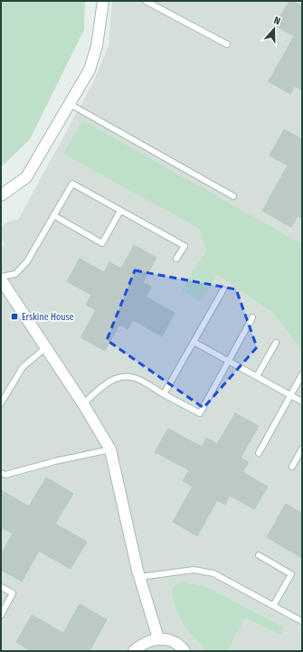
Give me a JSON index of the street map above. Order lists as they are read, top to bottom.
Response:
{
  "places": {
    "transit": ["Erskine House"]
  },
  "north": "top"
}
